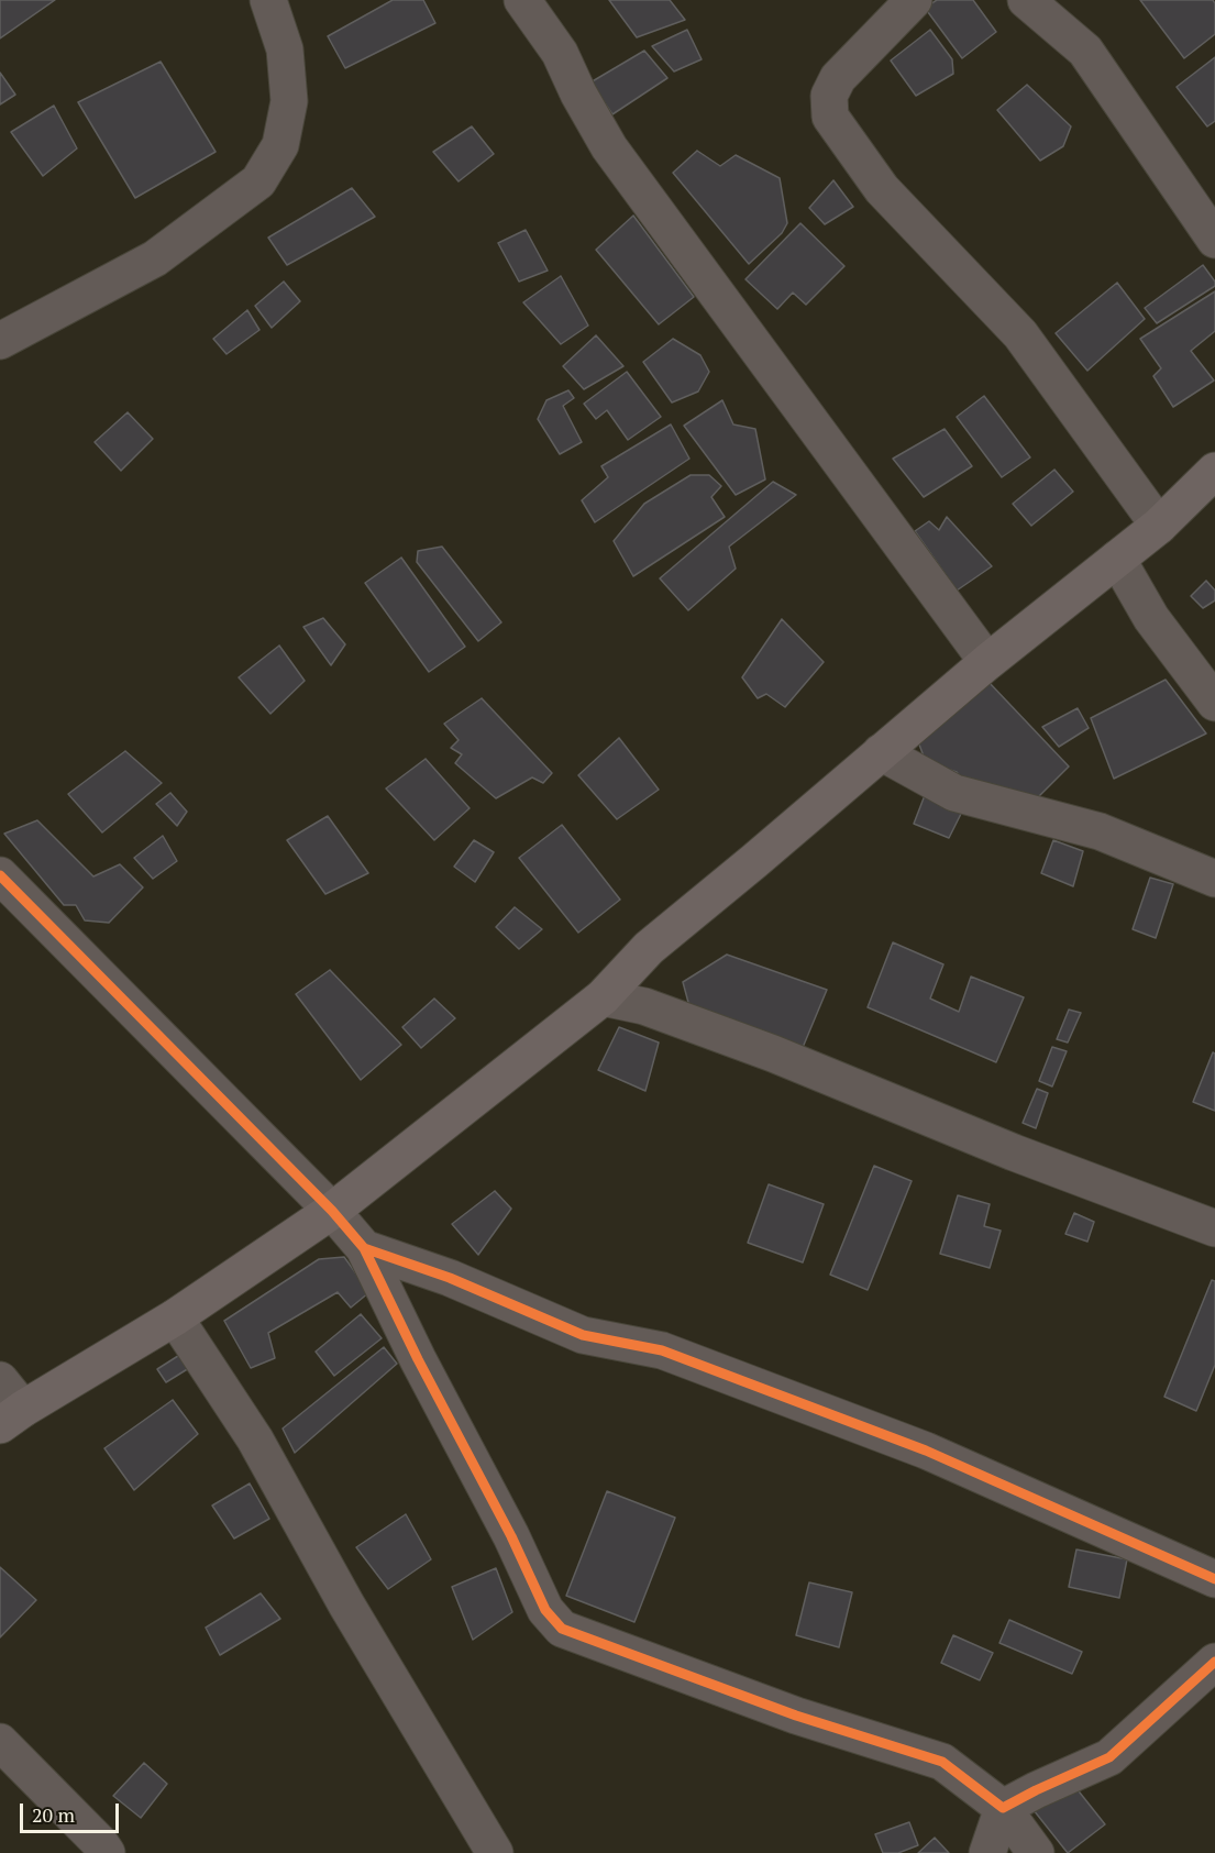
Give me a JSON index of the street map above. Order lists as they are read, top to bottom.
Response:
{
  "scale_bar": "20 m"
}
